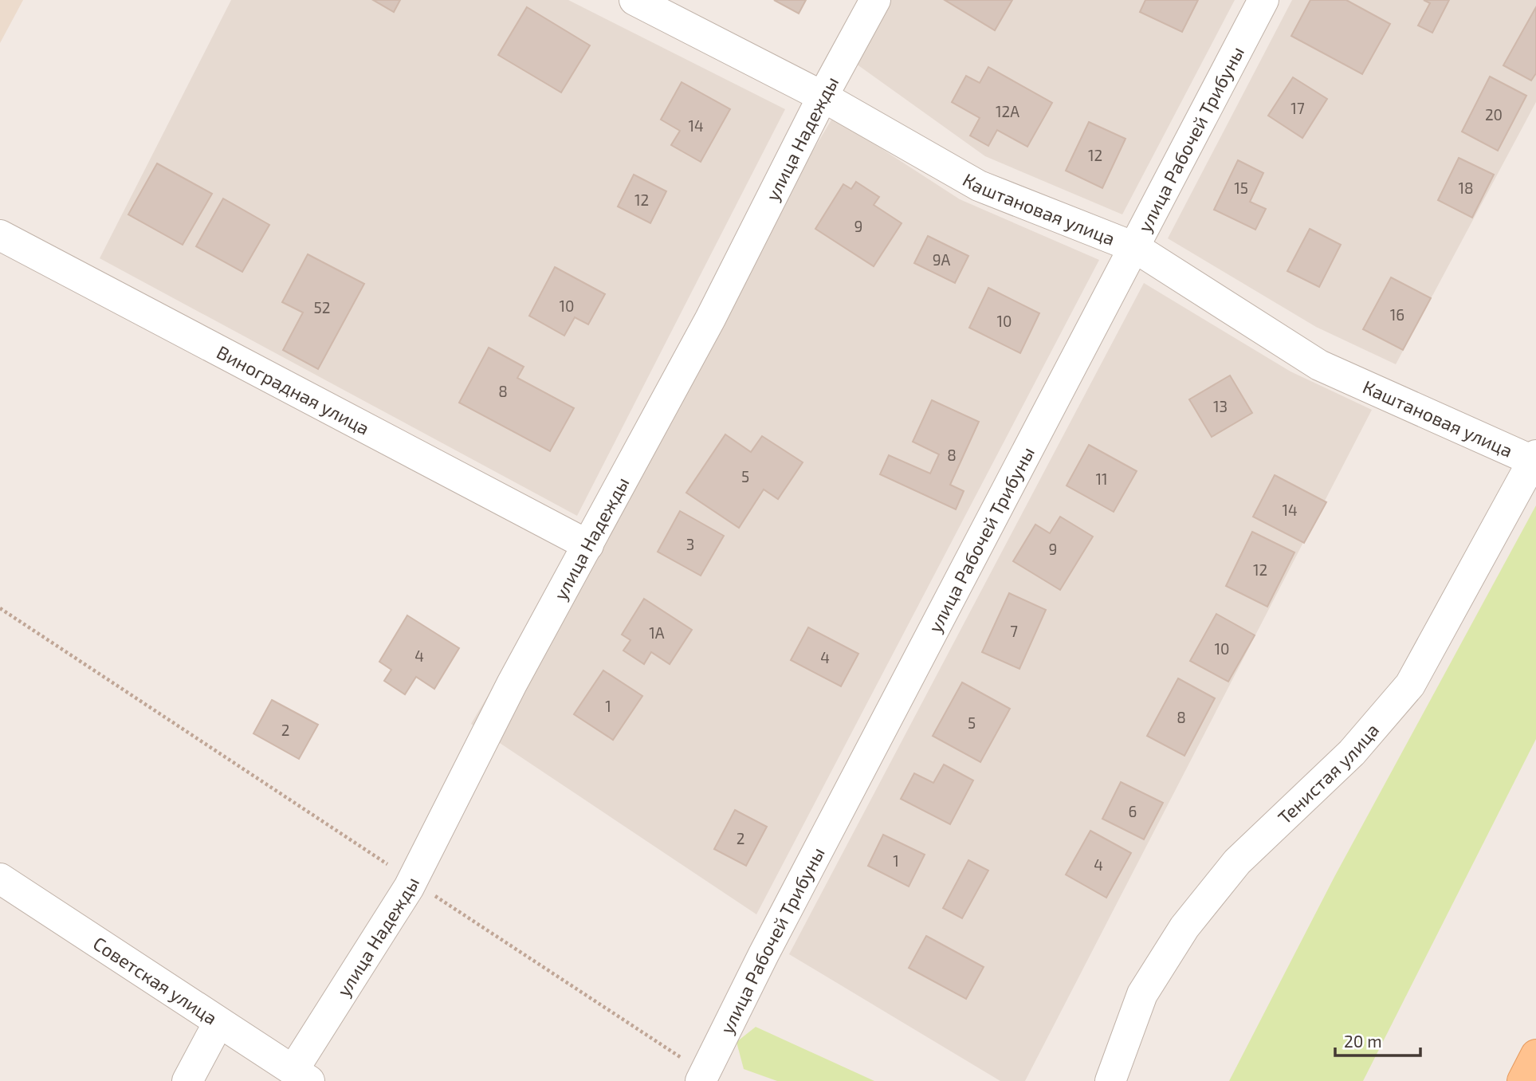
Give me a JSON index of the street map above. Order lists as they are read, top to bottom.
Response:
{
  "streets": {
    "street": [
      "улица Надежды",
      "улица Рабочей Трибуны",
      "Каштановая улица",
      "Виноградная улица",
      "Тенистая улица",
      "Советская улица"
    ]
  },
  "crossings": [
    ["улица Надежды", "Каштановая улица"],
    ["улица Надежды", "Виноградная улица"],
    ["улица Надежды", "Советская улица"],
    ["улица Рабочей Трибуны", "Каштановая улица"],
    ["Каштановая улица", "Тенистая улица"]
  ],
  "house_numbers": [
    "17",
    "12А",
    "20",
    "14",
    "12",
    "15",
    "18",
    "12",
    "9",
    "9А",
    "10",
    "52",
    "16",
    "10",
    "8",
    "13",
    "8",
    "5",
    "11",
    "14",
    "3",
    "9",
    "12",
    "7",
    "1А",
    "10",
    "4",
    "4",
    "1",
    "8",
    "5",
    "2",
    "6",
    "2",
    "1",
    "4"
  ],
  "scale_bar": "20 m"
}
